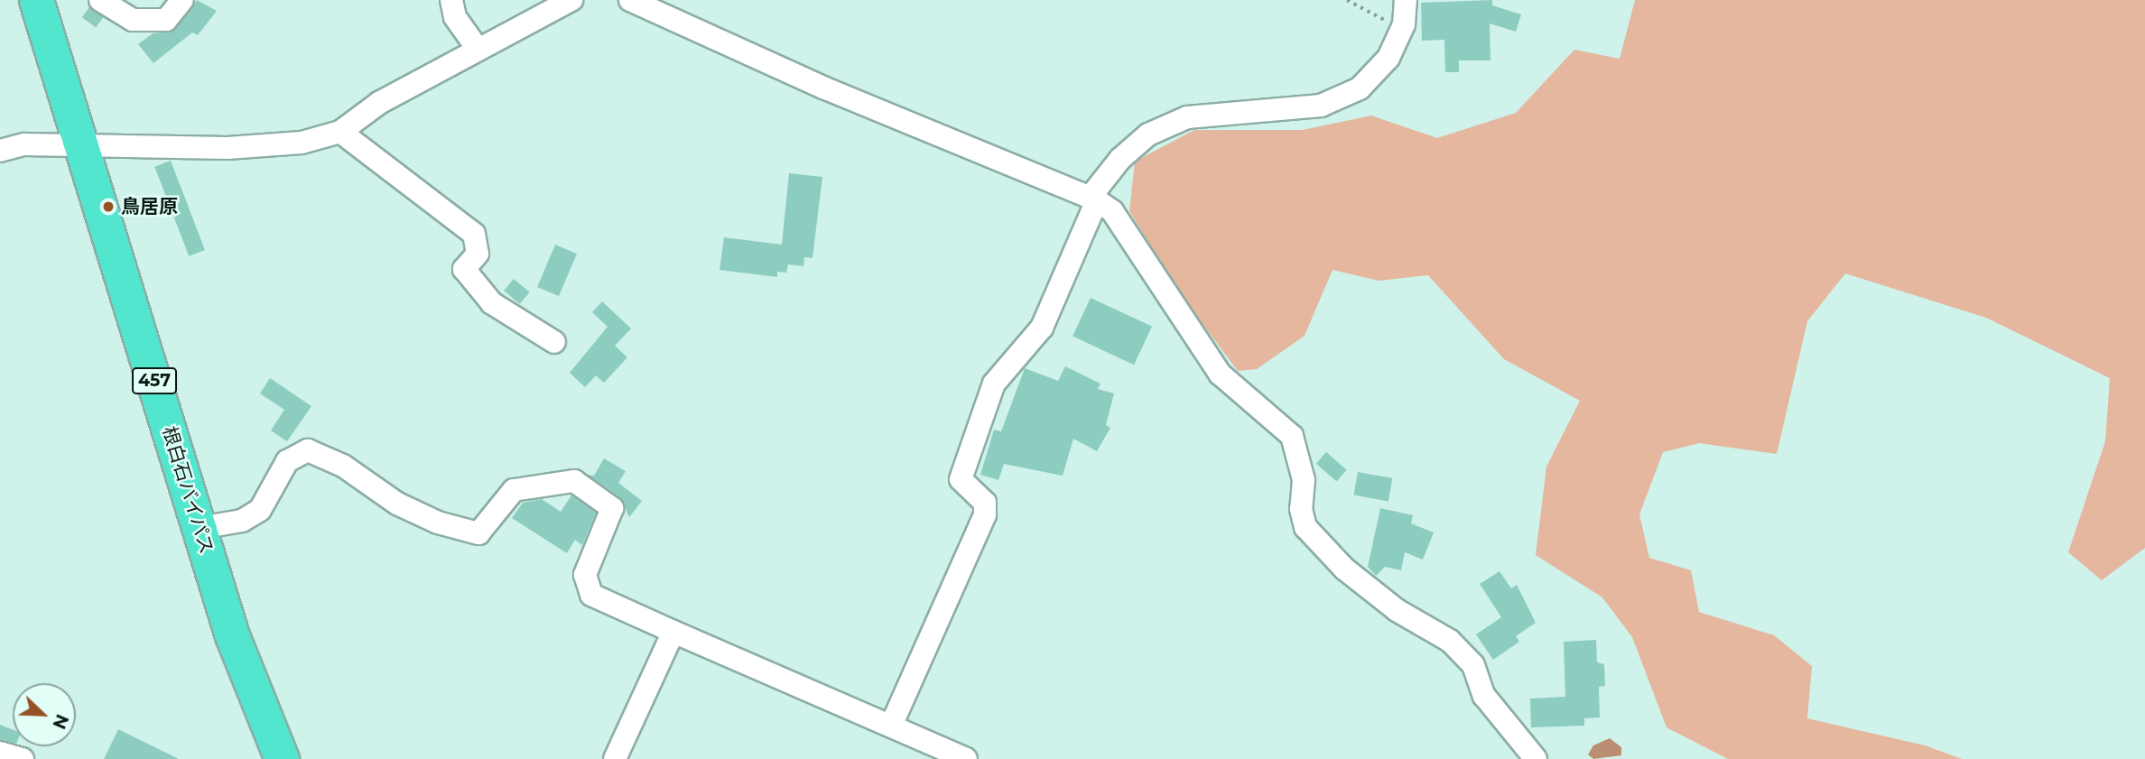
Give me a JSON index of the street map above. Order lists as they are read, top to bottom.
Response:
{
  "streets": {
    "highway": ["457", "根白石バイパス"]
  },
  "places": ["鳥居原"],
  "north": "bottom right"
}
